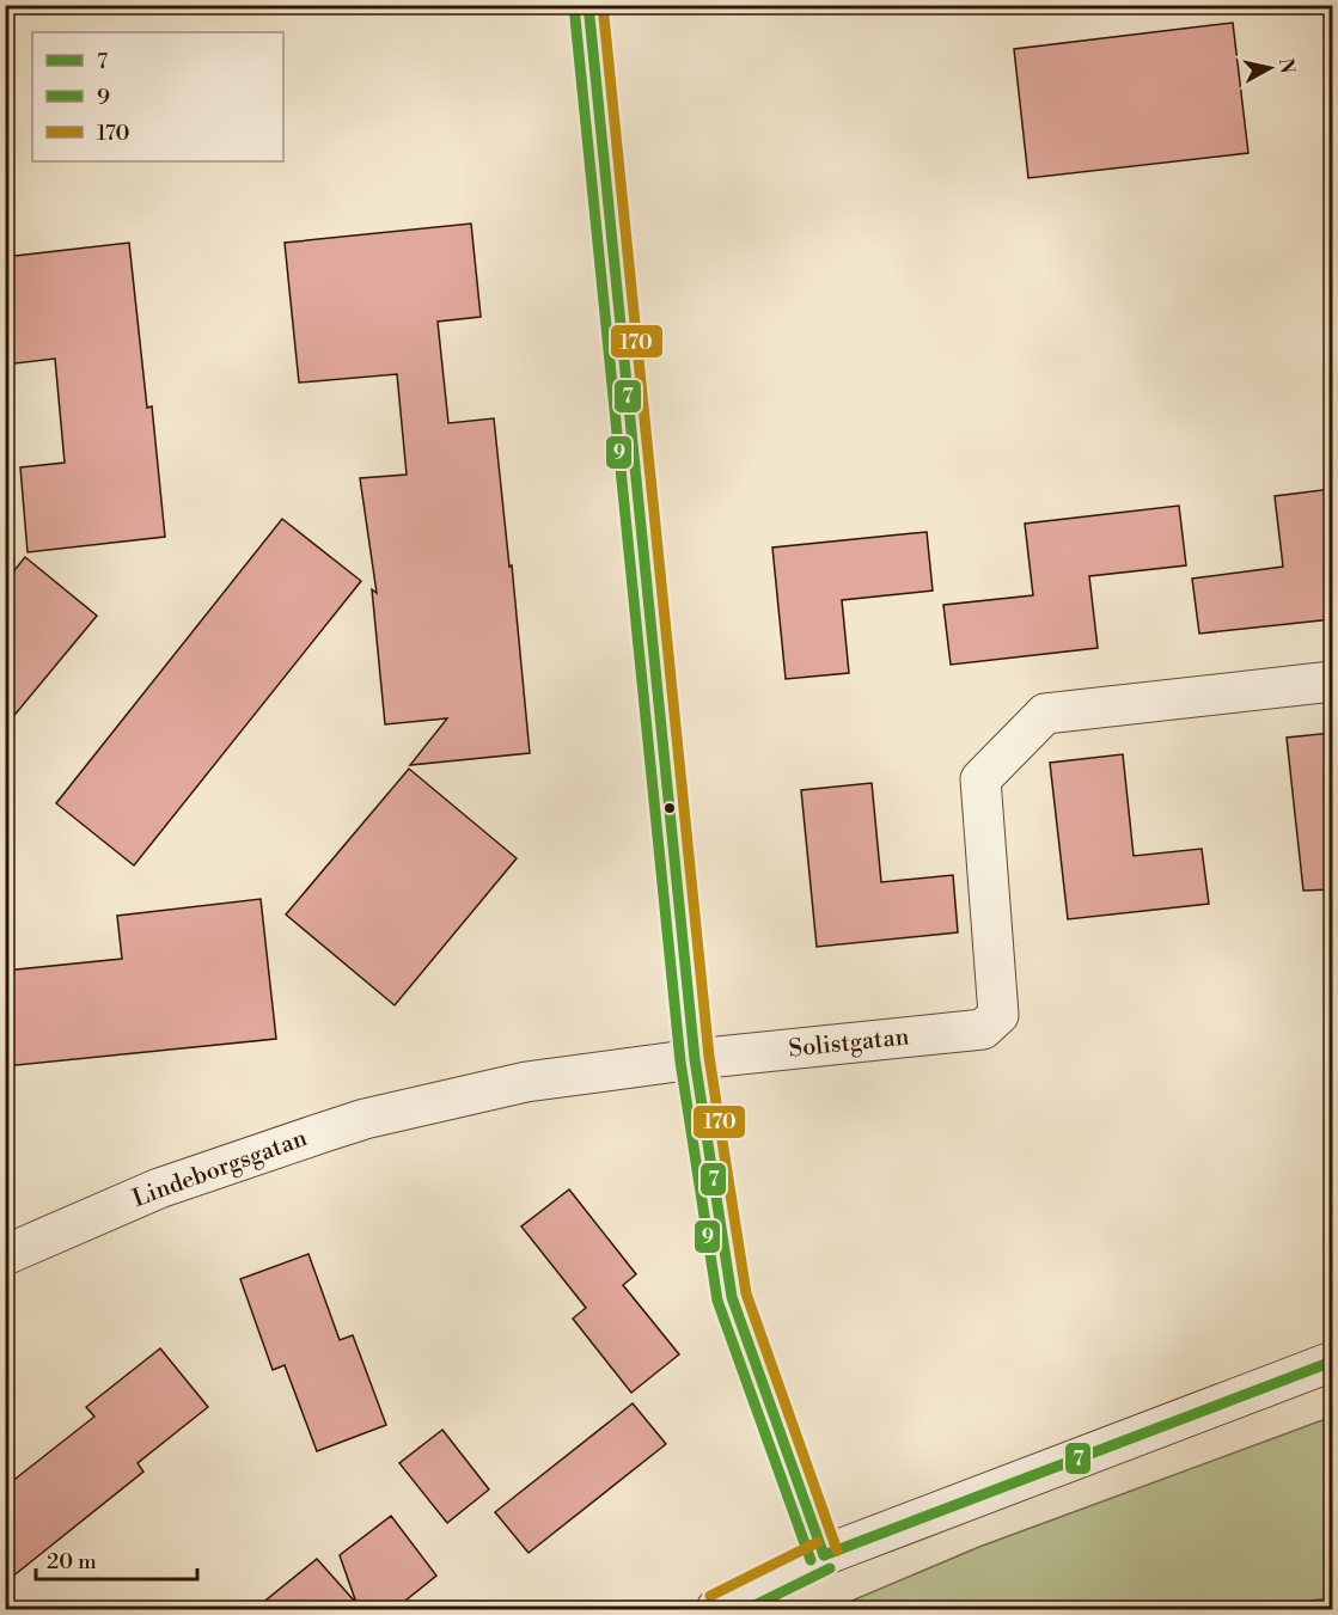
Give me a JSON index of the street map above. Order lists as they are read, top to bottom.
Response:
{
  "streets": {
    "street": ["Solistgatan", "Lindeborgsgatan"]
  },
  "crossings": [
    ["Solistgatan", "Lindeborgsgatan"]
  ],
  "lines": ["transit line 7", "transit line 170", "transit line 9"],
  "legend": ["7", "9", "170"],
  "scale_bar": "20 m",
  "north": "right"
}
